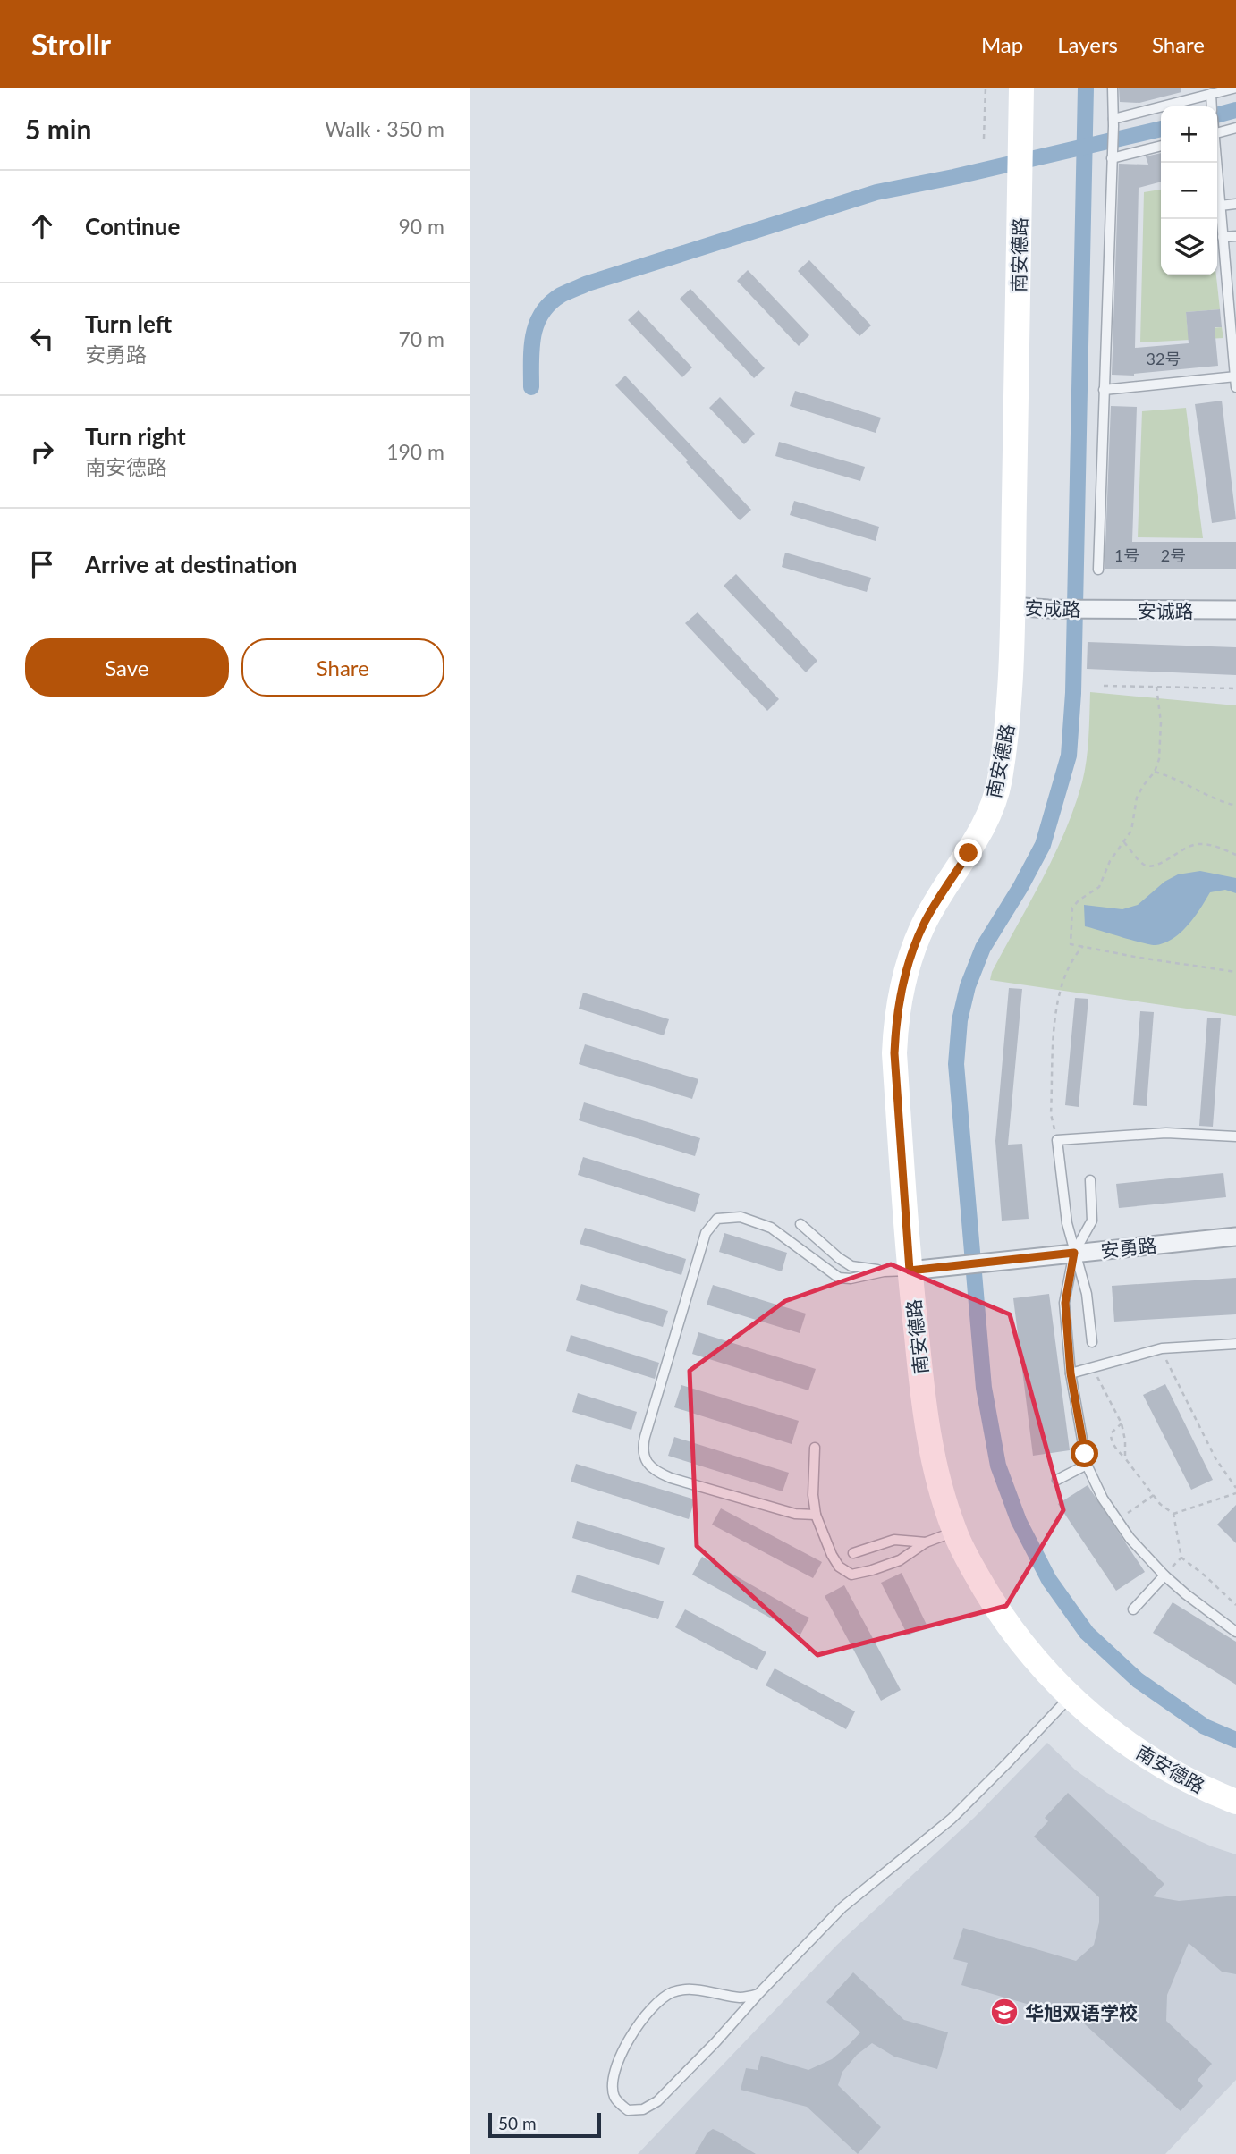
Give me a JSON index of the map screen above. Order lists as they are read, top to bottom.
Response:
{
  "streets": {
    "street": [
      "南安德路",
      "安成路",
      "安诚路",
      "安勇路"
    ]
  },
  "crossings": [
    ["南安德路", "安成路"],
    ["南安德路", "安勇路"],
    ["安成路", "安诚路"]
  ],
  "places": {
    "school or university": ["华旭双语学校"]
  },
  "house_numbers": ["32号", "1号", "2号"],
  "scale_bar": "50 m",
  "page": {
    "header": "Strollr",
    "nav": ["Map", "Layers", "Share"],
    "heading": ["5 min", "Walk · 350 m"],
    "map_buttons": ["+", "−"],
    "list": [
      ["Continue", "90 m"],
      ["Turn left", "安勇路", "70 m"],
      ["Turn right", "南安德路", "190 m"],
      "Arrive at destination"
    ],
    "buttons": ["Save", "Share"],
    "scale": "50 m"
  }
}
